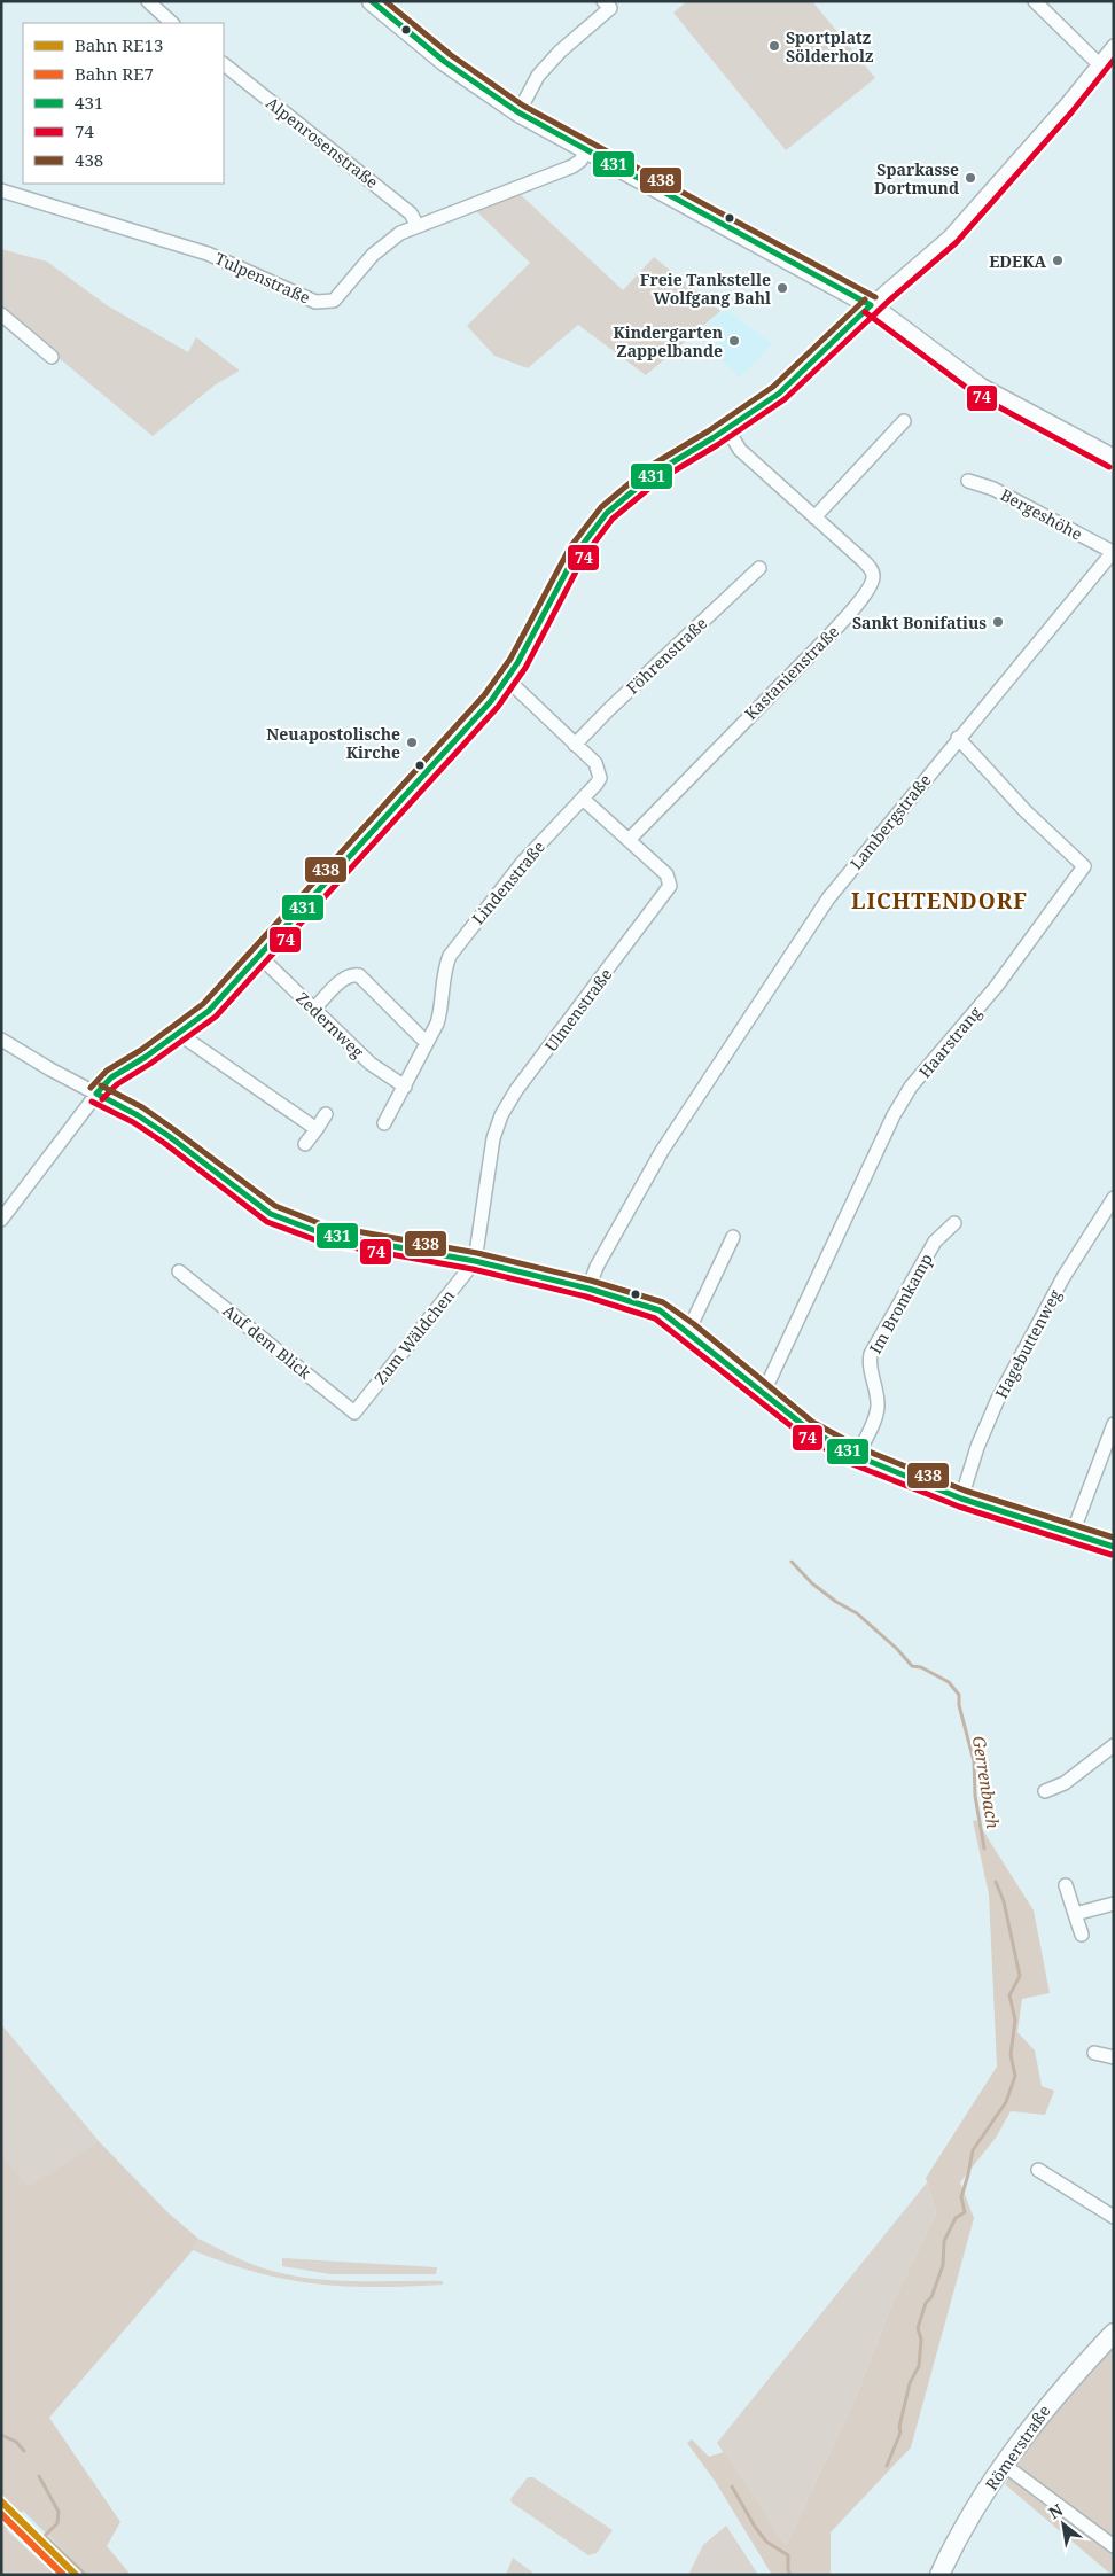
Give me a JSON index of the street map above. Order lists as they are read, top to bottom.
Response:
{
  "streets": {
    "main road": ["Römerstraße"],
    "street": [
      "Alpenrosenstraße",
      "Tulpenstraße",
      "Bergeshöhe",
      "Föhrenstraße",
      "Kastanienstraße",
      "Lambergstraße",
      "Lindenstraße",
      "Ulmenstraße",
      "Zedernweg",
      "Haarstrang",
      "Im Bromkamp",
      "Zum Wäldchen",
      "Auf dem Blick",
      "Hagebuttenweg"
    ]
  },
  "crossings": [
    ["Alpenrosenstraße", "Tulpenstraße"],
    ["Bergeshöhe", "Lambergstraße"],
    ["Föhrenstraße", "Lindenstraße"],
    ["Kastanienstraße", "Ulmenstraße"],
    ["Lambergstraße", "Haarstrang"],
    ["Lindenstraße", "Ulmenstraße"],
    ["Lindenstraße", "Zedernweg"],
    ["Ulmenstraße", "Zum Wäldchen"],
    ["Zum Wäldchen", "Auf dem Blick"]
  ],
  "districts": ["LICHTENDORF"],
  "water": ["Gerrenbach"],
  "places": [
    "Sportplatz Sölderholz",
    "Sparkasse Dortmund",
    "EDEKA",
    "Freie Tankstelle Wolfgang Bahl",
    "Kindergarten Zappelbande",
    "Sankt Bonifatius",
    "Neuapostolische Kirche"
  ],
  "lines": [
    "transit line 431",
    "transit line 438",
    "transit line 74",
    "rail line RE13",
    "rail line RE7"
  ],
  "legend": [
    "Bahn RE13",
    "Bahn RE7",
    "431",
    "74",
    "438"
  ],
  "north": "top left"
}
